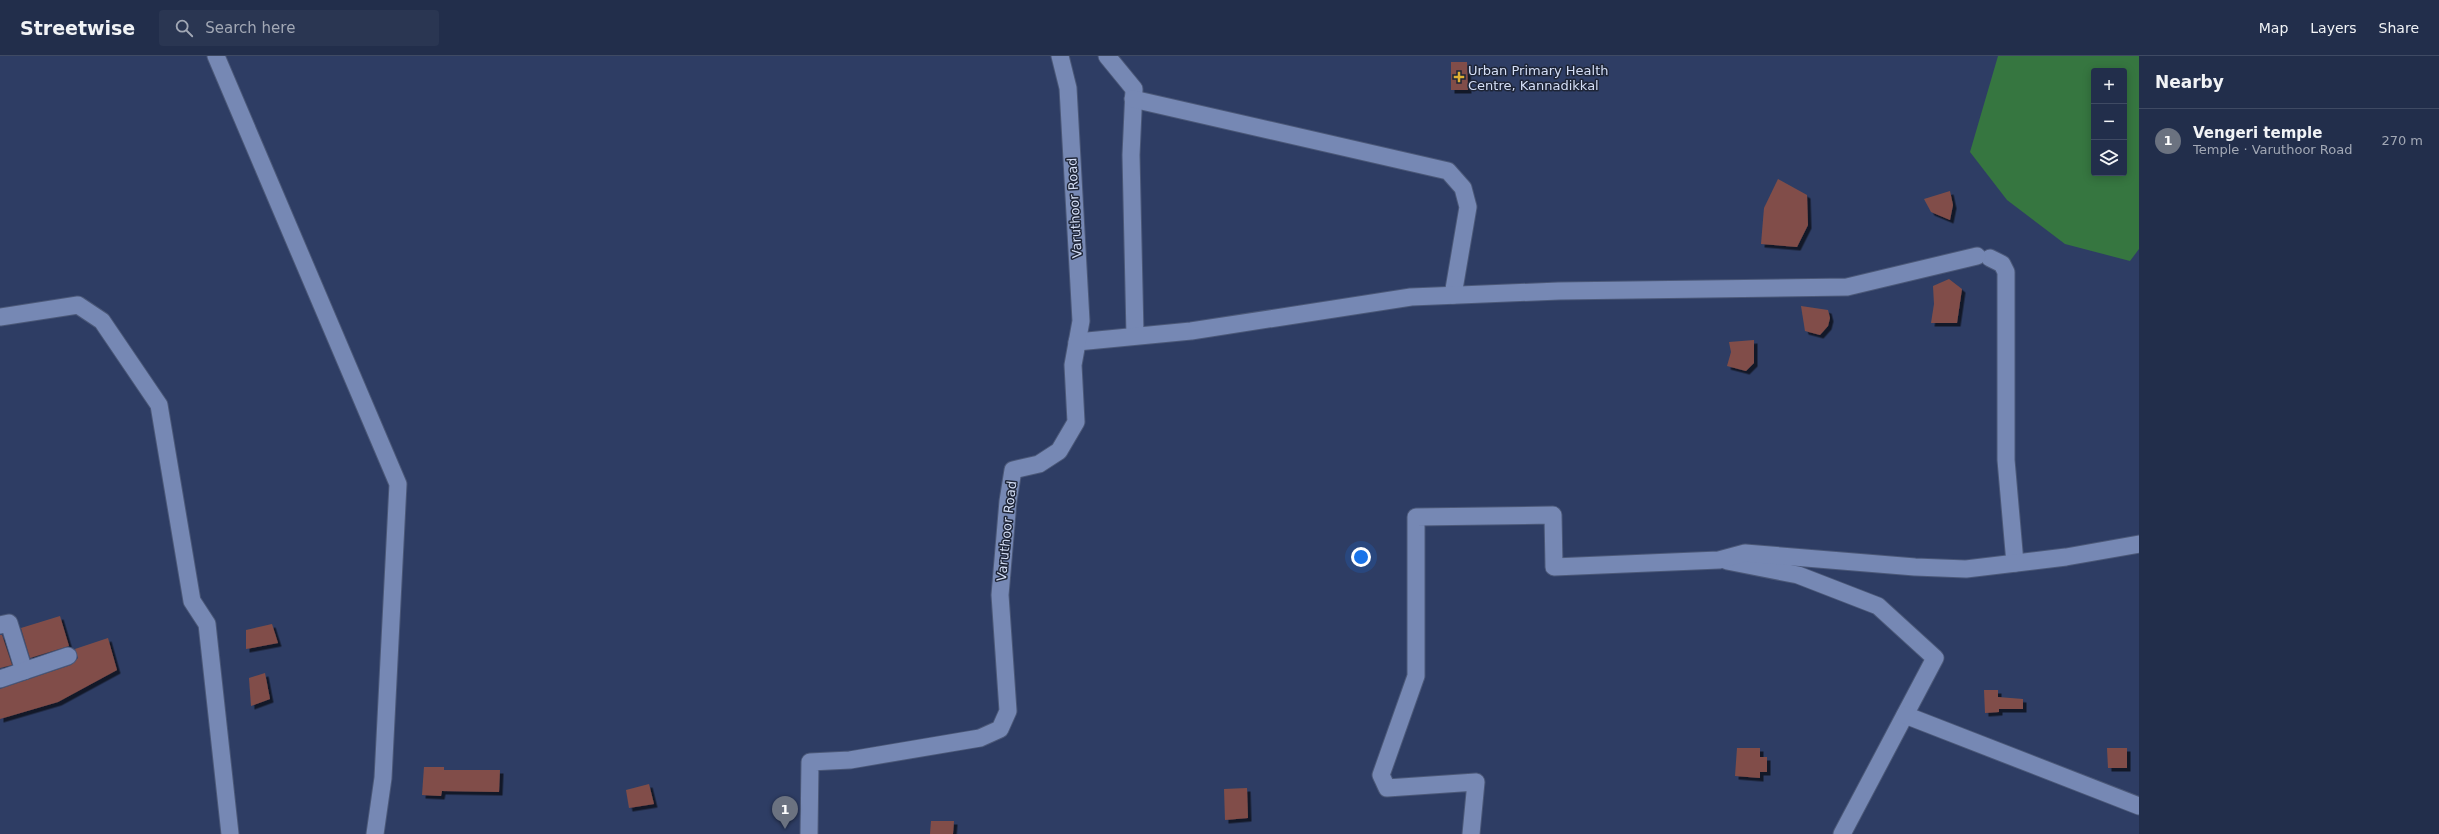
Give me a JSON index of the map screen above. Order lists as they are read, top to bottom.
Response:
{
  "streets": {
    "street": ["Varuthoor Road"]
  },
  "places": {
    "health": ["Urban Primary Health Centre, Kannadikkal"]
  },
  "page": {
    "header": "Streetwise",
    "search": "Search here",
    "nav": ["Map", "Layers", "Share"],
    "heading": "Nearby",
    "map_buttons": ["+", "−"],
    "list": [
      {
        "mark": "1",
        "name": "Vengeri temple",
        "note": "Temple · Varuthoor Road",
        "value": "270 m"
      }
    ],
    "pins": "1"
  }
}
